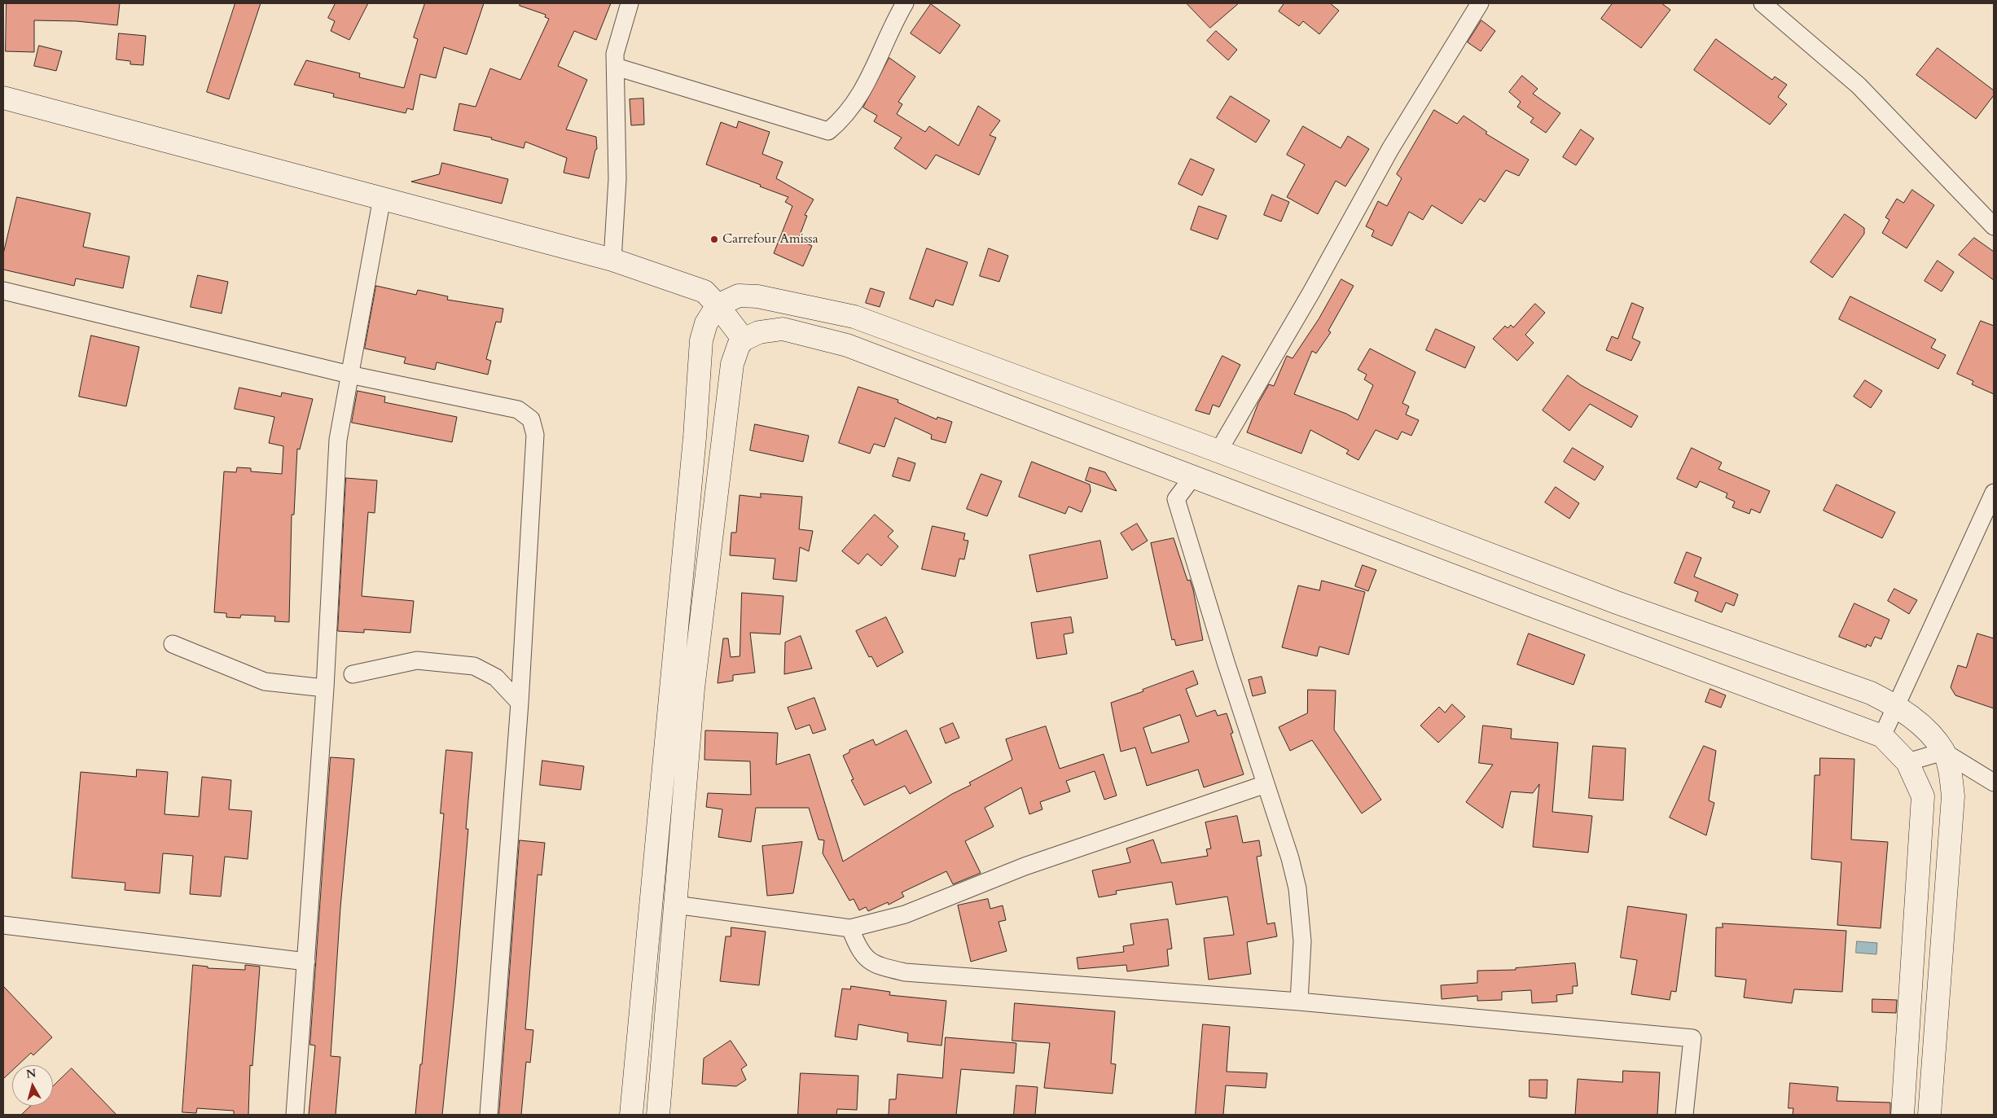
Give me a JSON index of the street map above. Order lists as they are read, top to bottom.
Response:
{
  "places": ["Carrefour Amissa"],
  "north": "top"
}
